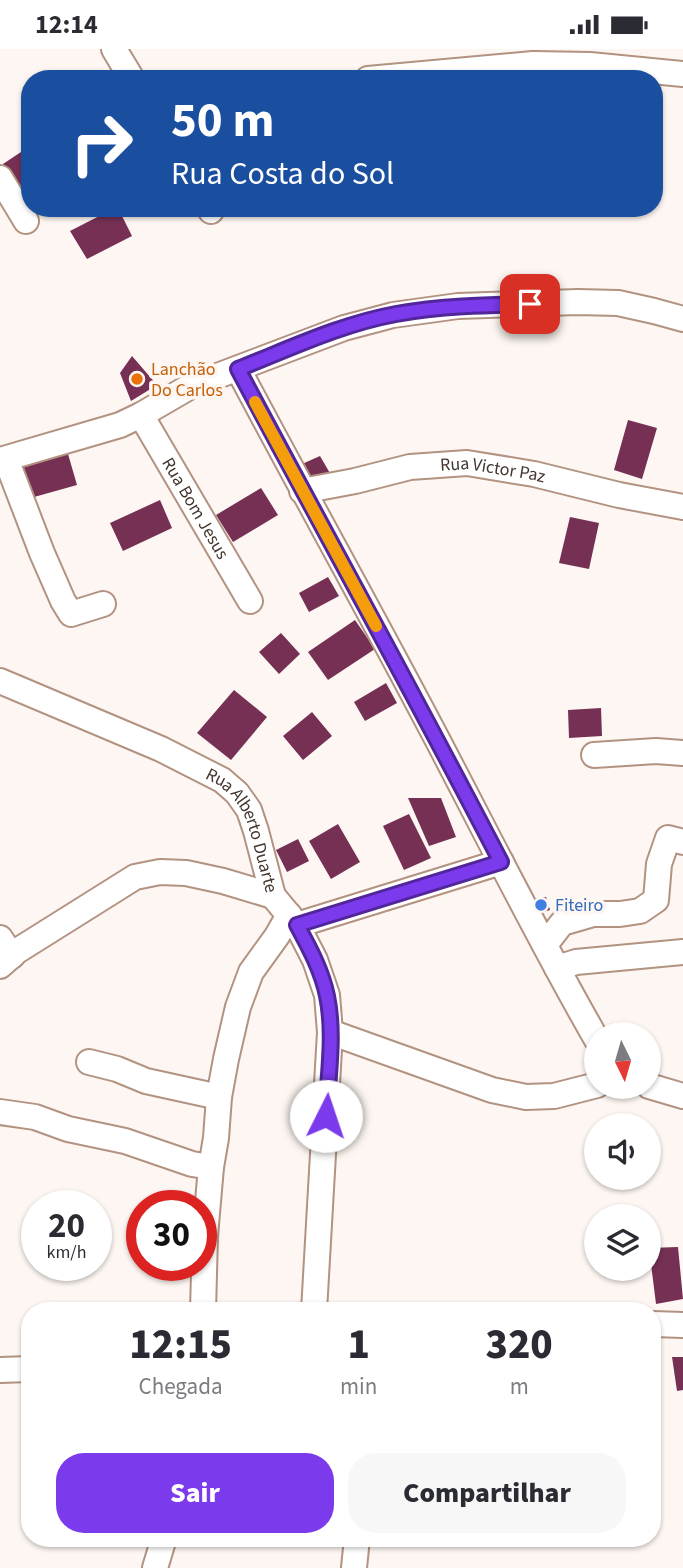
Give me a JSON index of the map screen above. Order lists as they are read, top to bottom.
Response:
{
  "streets": {
    "street": ["Rua Victor Paz", "Rua Bom Jesus", "Rua Alberto Duarte"]
  },
  "places": ["Lanchão Do Carlos", "Fiteiro"],
  "north": "bottom",
  "page": {
    "status": "12:14",
    "turn": ["50 m", "Rua Costa do Sol"],
    "speed": "20 km/h",
    "limit": "30",
    "eta": [
      "12:15",
      "Chegada",
      "1",
      "min",
      "320",
      "m"
    ],
    "buttons": ["Sair", "Compartilhar"]
  }
}
